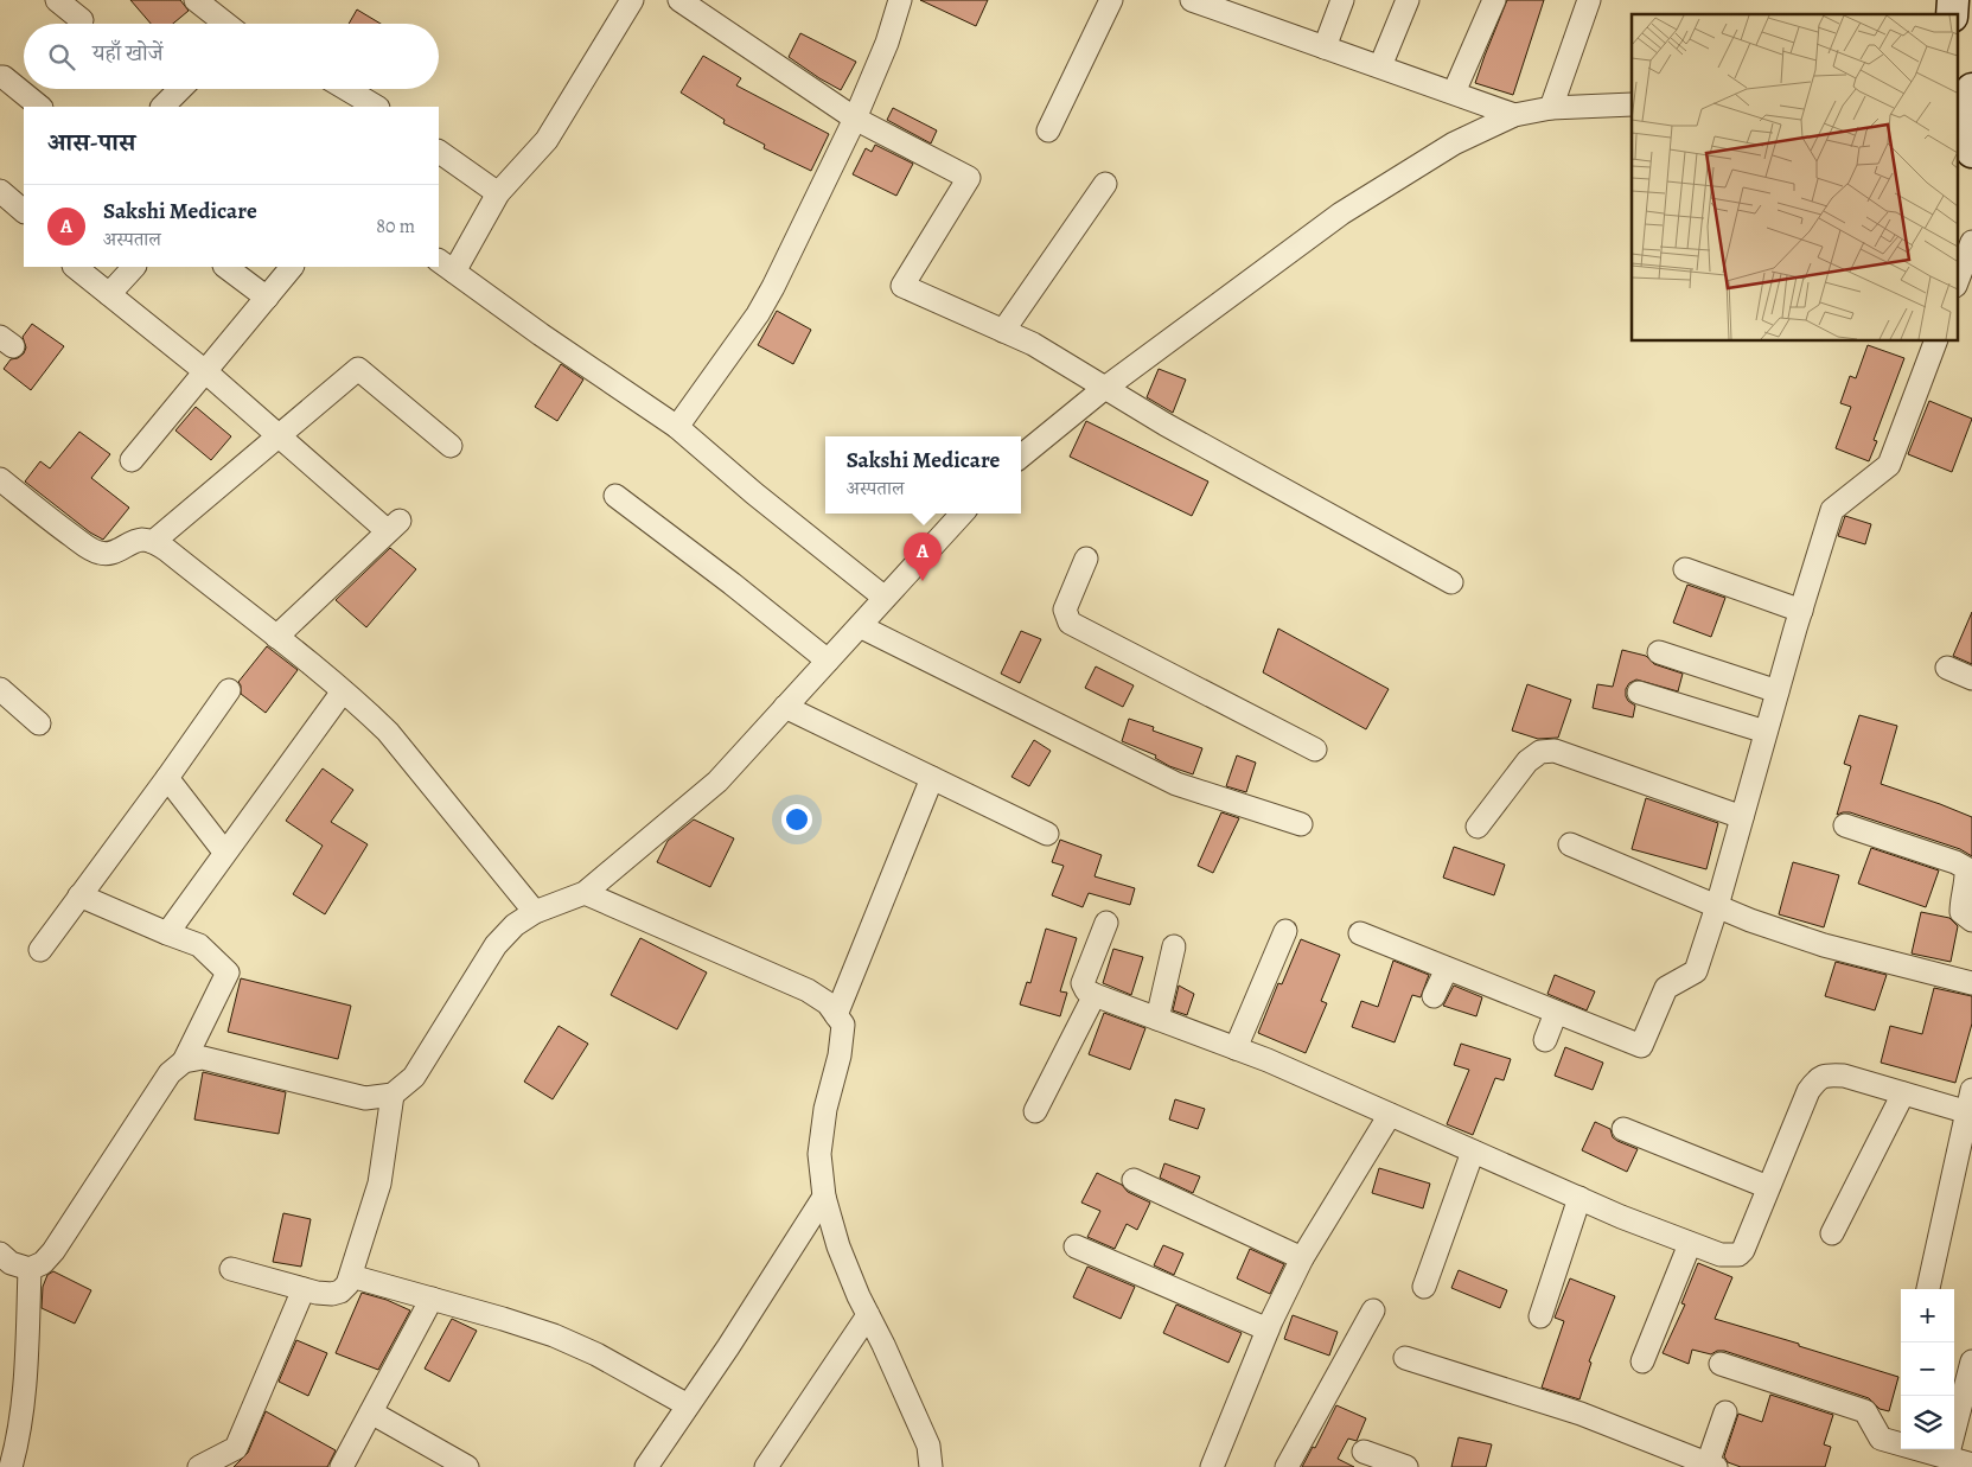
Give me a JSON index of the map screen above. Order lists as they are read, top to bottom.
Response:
{
  "page": {
    "search": "यहाँ खोजें",
    "heading": "आस-पास",
    "list": [
      {
        "mark": "A",
        "name": "Sakshi Medicare",
        "note": "अस्पताल",
        "value": "80 m"
      }
    ],
    "popup": ["Sakshi Medicare", "अस्पताल"],
    "pins": "A",
    "map_buttons": ["+", "−"]
  }
}
